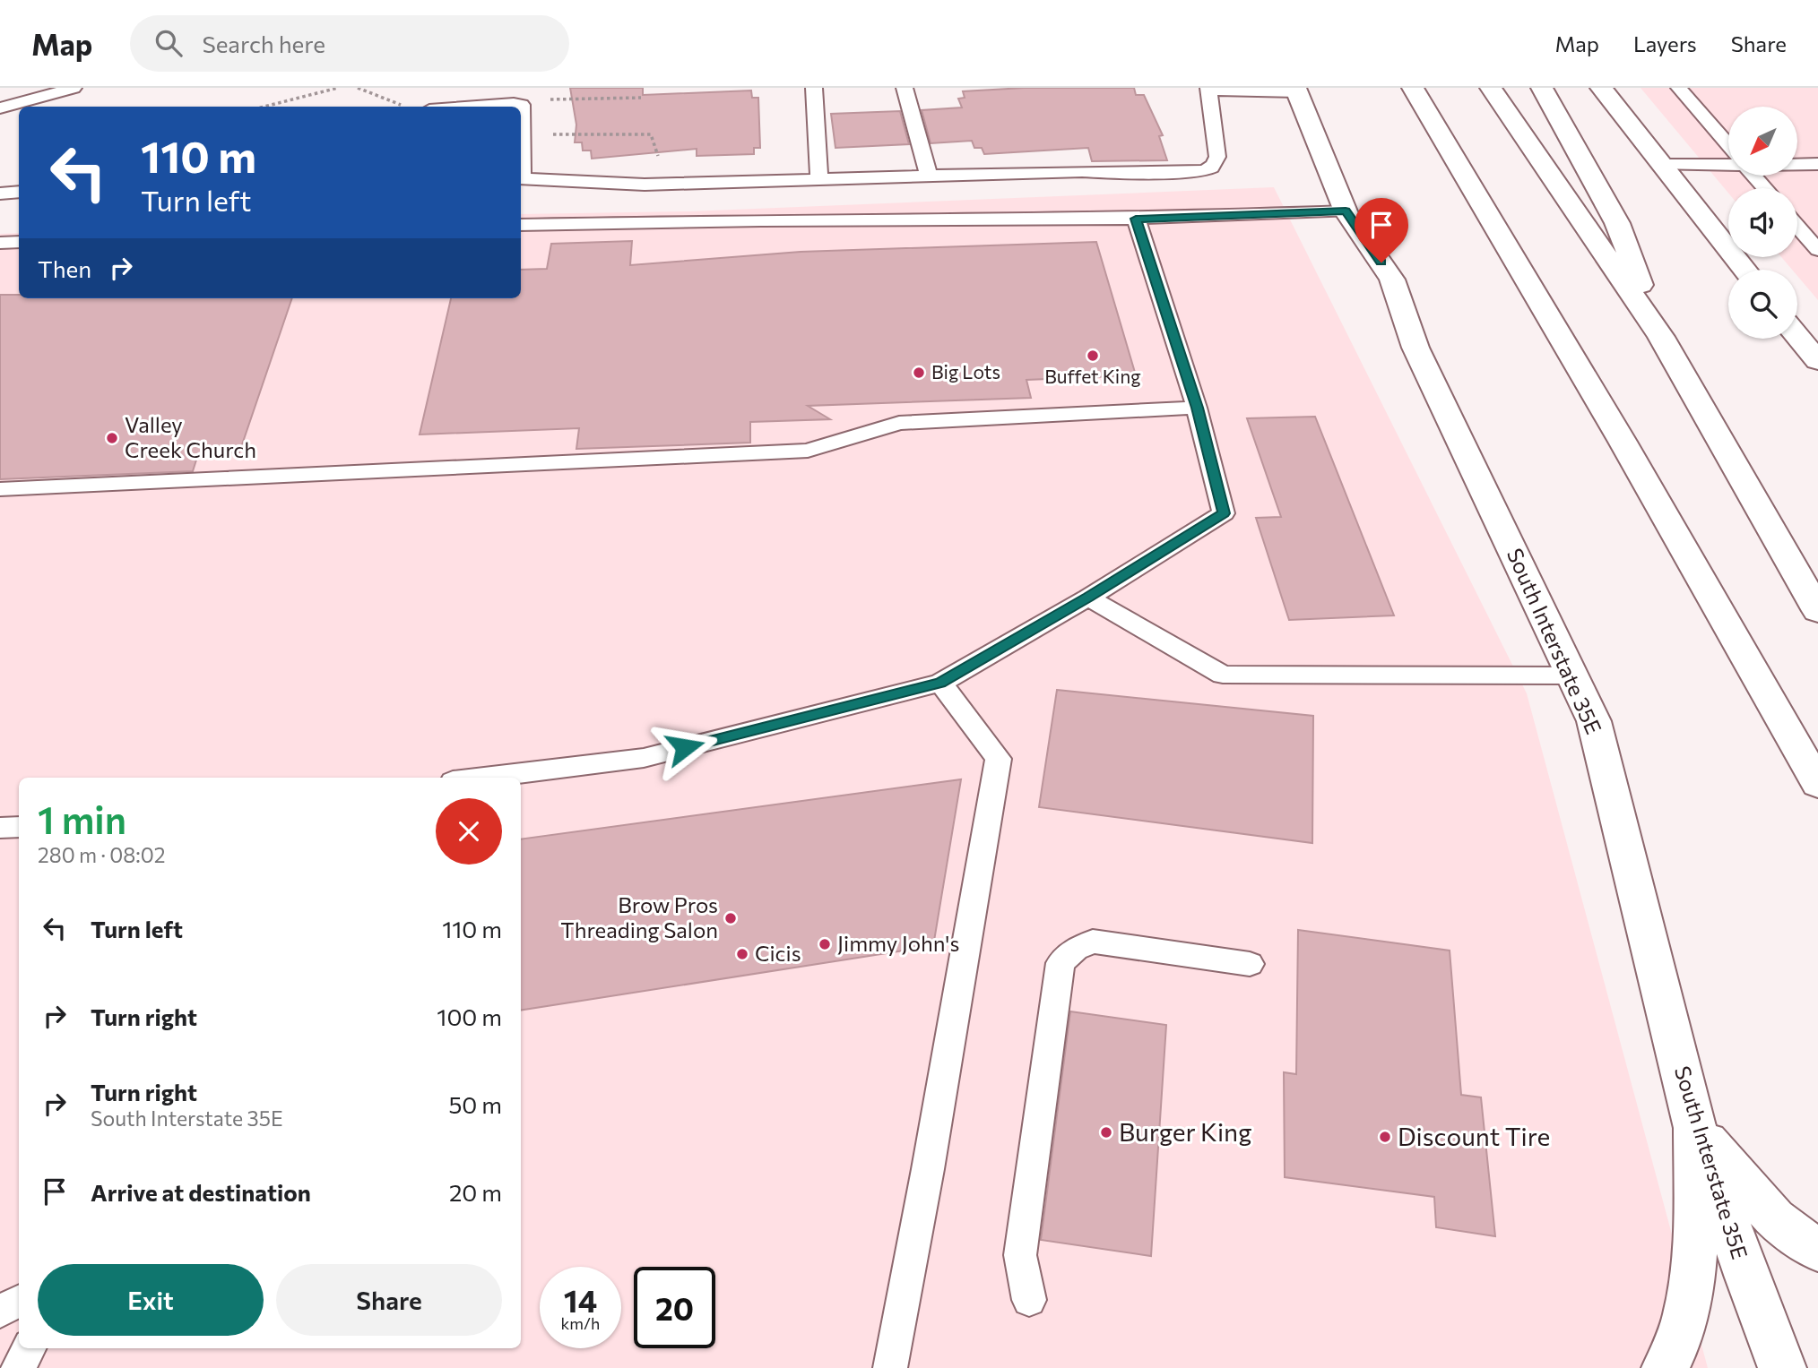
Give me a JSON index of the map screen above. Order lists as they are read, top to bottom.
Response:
{
  "streets": {
    "main road": ["South Interstate 35E"]
  },
  "places": [
    "Buffet King",
    "Big Lots",
    "Valley Creek Church",
    "Brow Pros Threading Salon",
    "Jimmy John's",
    "Cicis",
    "Burger King",
    "Discount Tire"
  ],
  "north": "bottom left",
  "page": {
    "header": "Map",
    "search": "Search here",
    "nav": ["Map", "Layers", "Share"],
    "turn": ["110 m", "Turn left"],
    "then": "Then",
    "heading": ["1 min", "280 m · 08:02"],
    "list": [
      {
        "name": "Turn left",
        "value": "110 m"
      },
      {
        "name": "Turn right",
        "value": "100 m"
      },
      {
        "name": "Turn right",
        "note": "South Interstate 35E",
        "value": "50 m"
      },
      {
        "name": "Arrive at destination",
        "value": "20 m"
      }
    ],
    "buttons": ["Exit", "Share"],
    "speed": "14 km/h",
    "limit": "20"
  }
}
